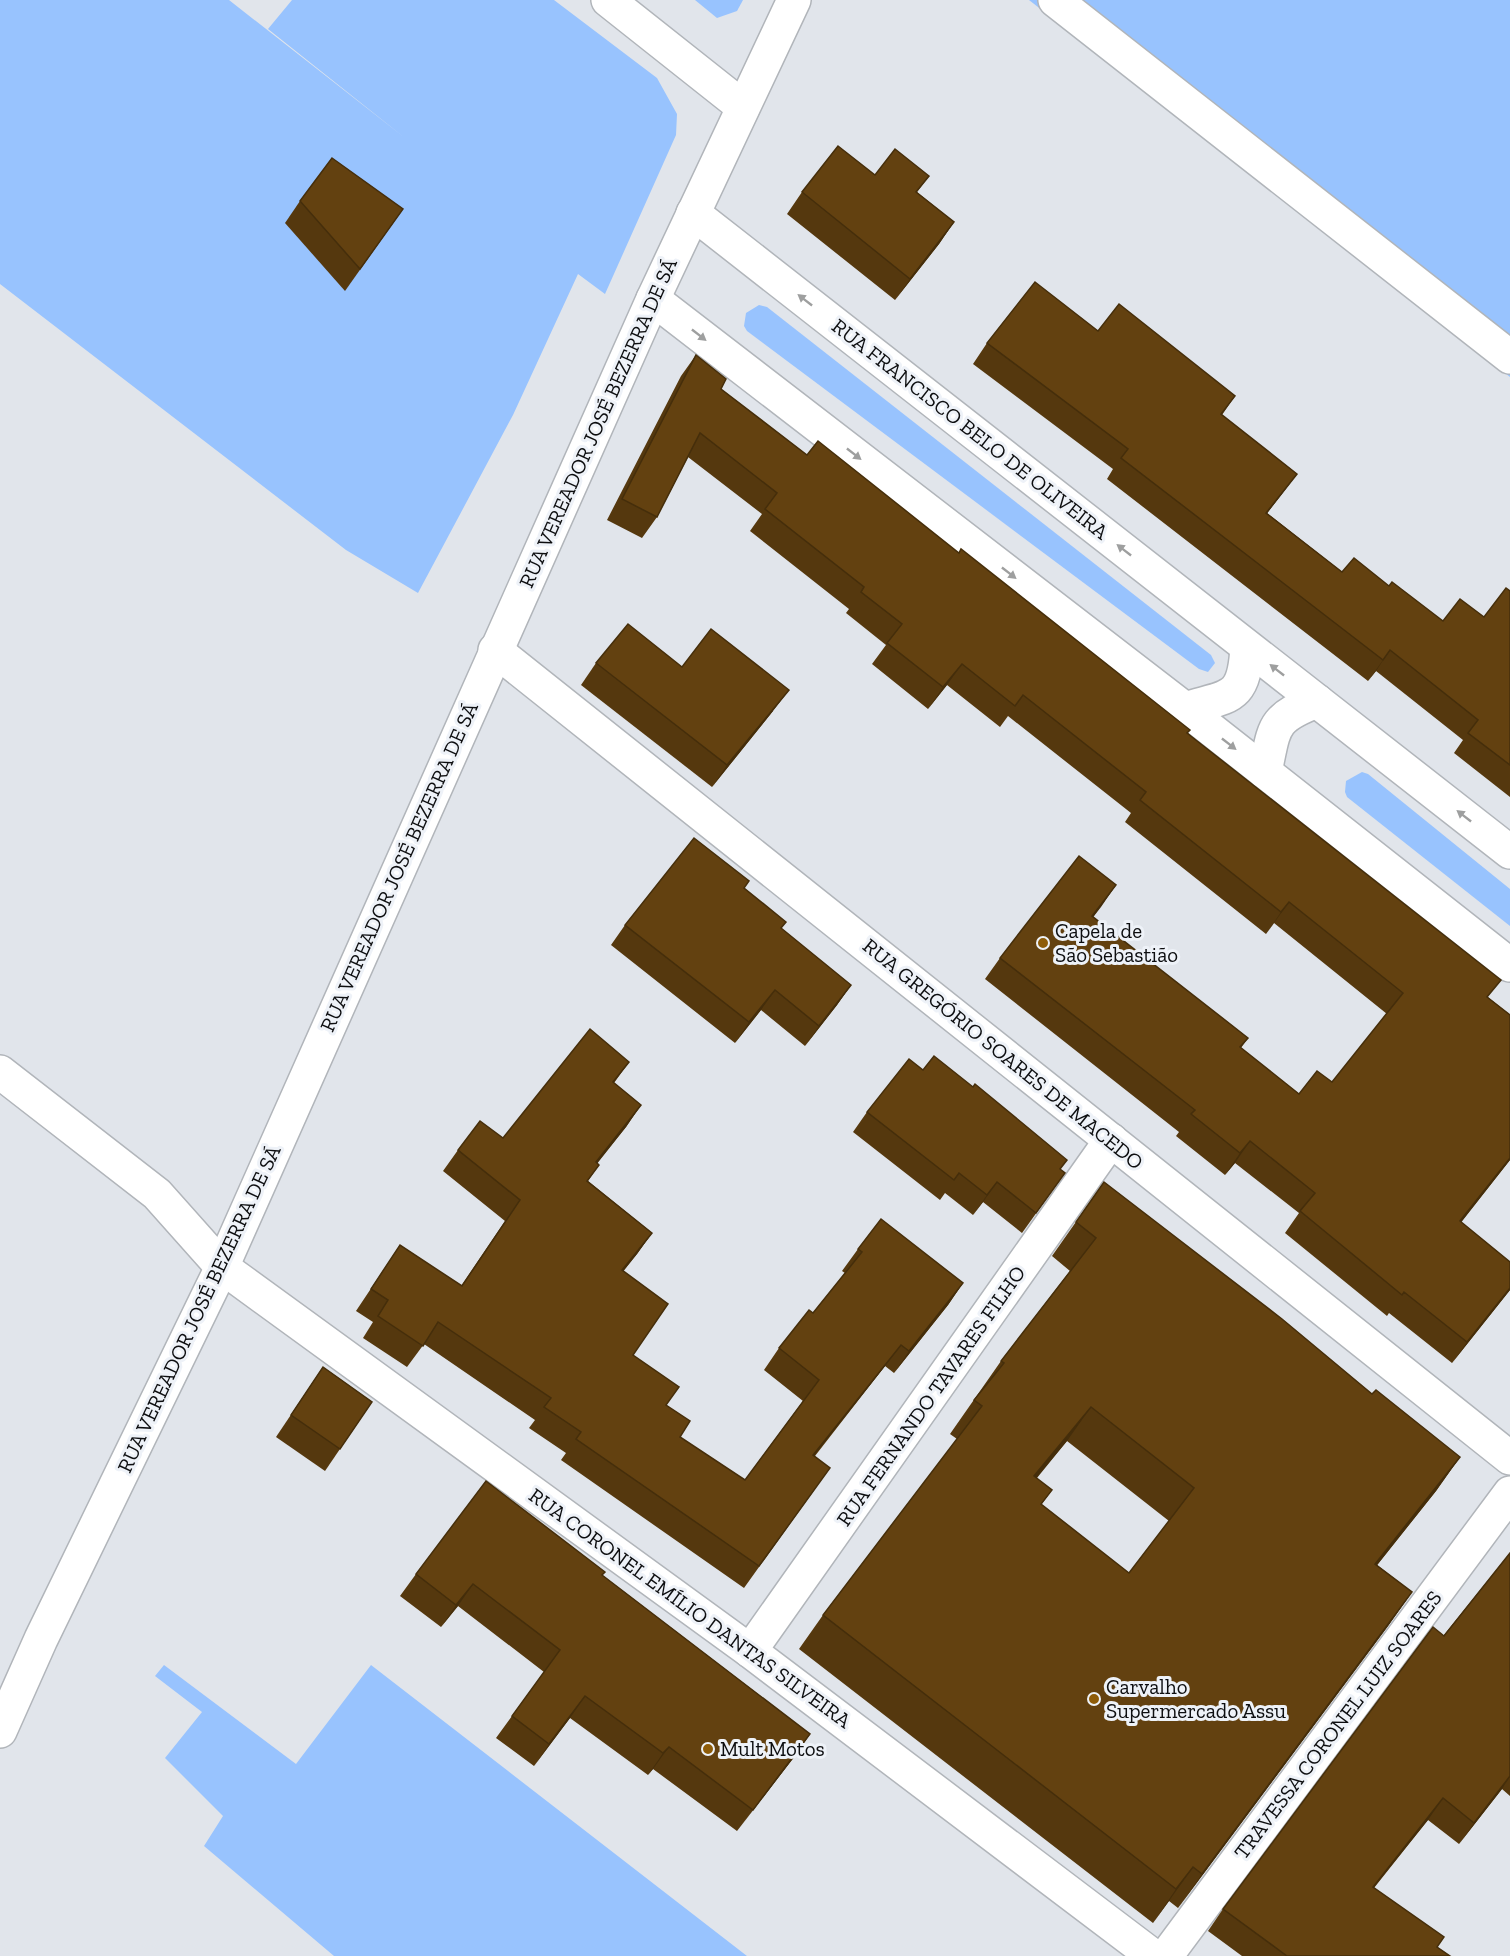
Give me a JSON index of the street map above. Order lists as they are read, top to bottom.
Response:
{
  "streets": {
    "street": [
      "RUA VEREADOR JOSÉ BEZERRA DE SÁ",
      "RUA FRANCISCO BELO DE OLIVEIRA",
      "RUA GREGÓRIO SOARES DE MACEDO",
      "RUA FERNANDO TAVARES FILHO",
      "RUA CORONEL EMÍLIO DANTAS SILVEIRA",
      "TRAVESSA CORONEL LUIZ SOARES"
    ]
  },
  "crossings": [
    ["RUA VEREADOR JOSÉ BEZERRA DE SÁ", "RUA FRANCISCO BELO DE OLIVEIRA"],
    ["RUA VEREADOR JOSÉ BEZERRA DE SÁ", "RUA GREGÓRIO SOARES DE MACEDO"],
    ["RUA VEREADOR JOSÉ BEZERRA DE SÁ", "RUA CORONEL EMÍLIO DANTAS SILVEIRA"],
    ["RUA GREGÓRIO SOARES DE MACEDO", "RUA FERNANDO TAVARES FILHO"],
    ["RUA FERNANDO TAVARES FILHO", "RUA CORONEL EMÍLIO DANTAS SILVEIRA"]
  ],
  "places": ["Capela de São Sebastião", "Carvalho Supermercado Assu", "Mult Motos"]
}
